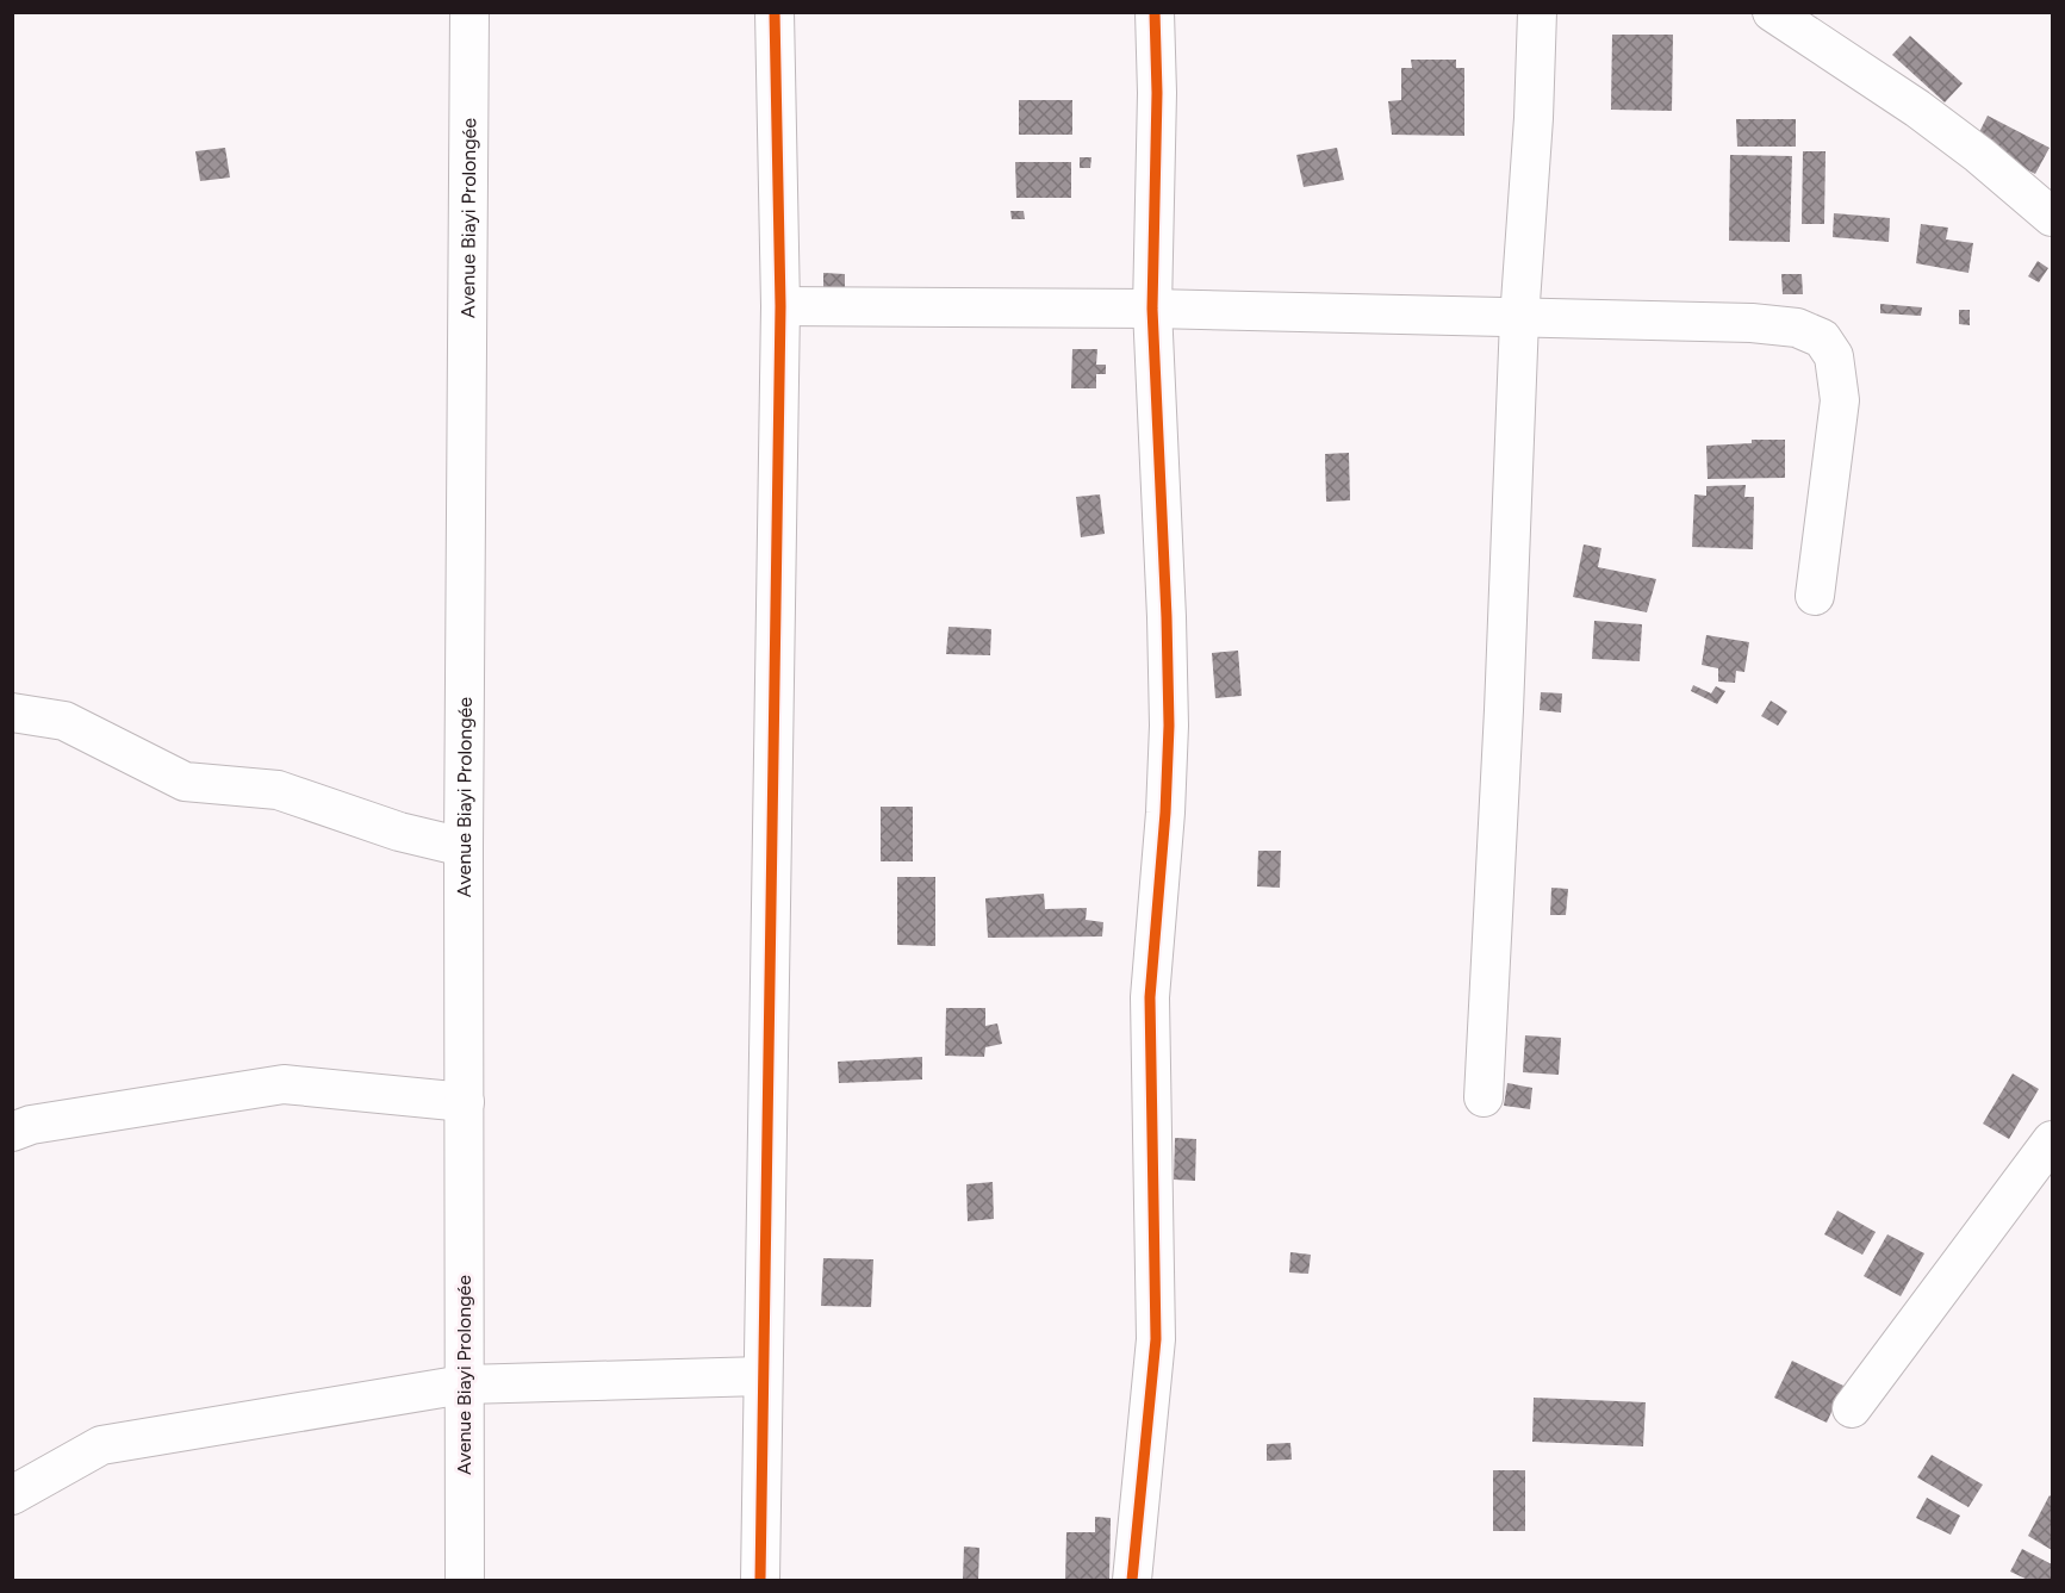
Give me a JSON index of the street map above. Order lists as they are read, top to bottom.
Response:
{
  "streets": {
    "street": ["Avenue Biayi Prolongée"]
  }
}
